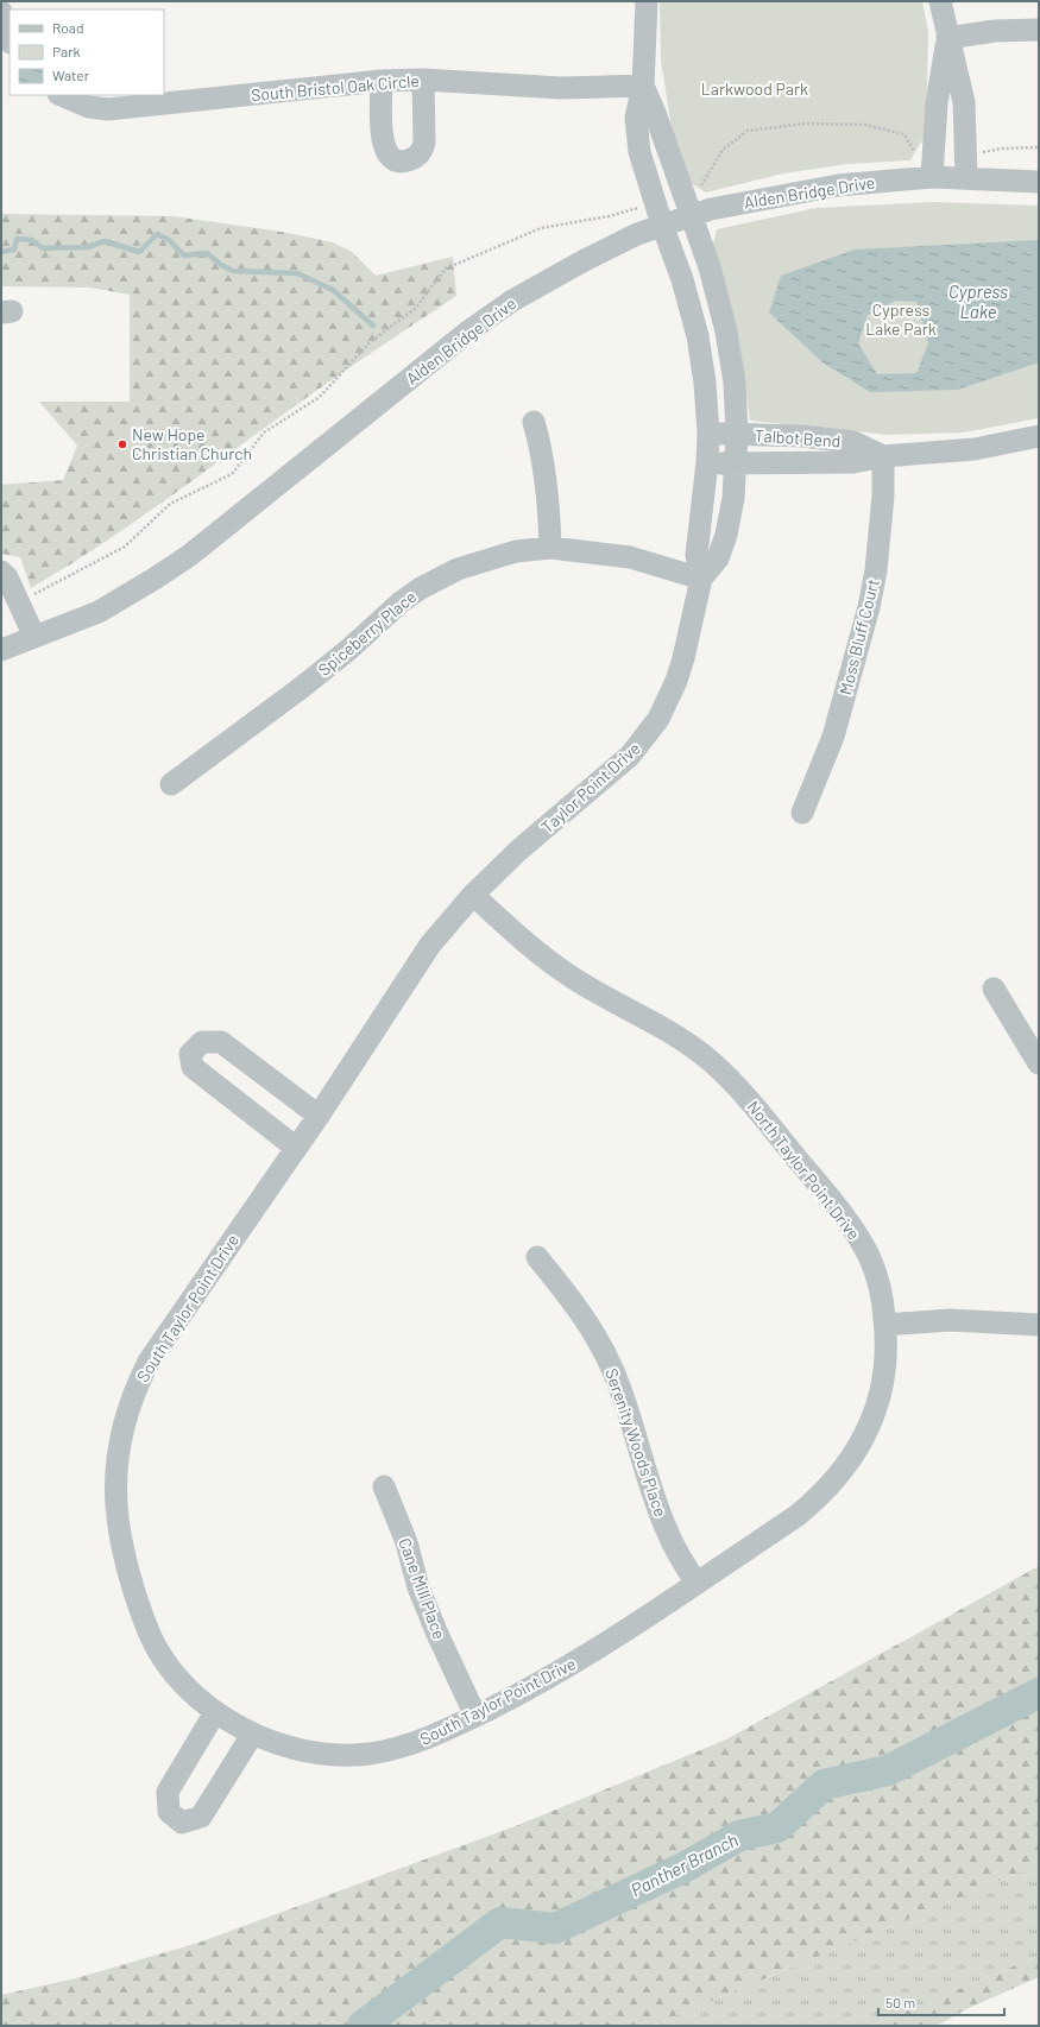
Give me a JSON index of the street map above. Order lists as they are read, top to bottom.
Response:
{
  "streets": {
    "street": [
      "South Bristol Oak Circle",
      "Alden Bridge Drive",
      "Talbot Bend",
      "Spiceberry Place",
      "Moss Bluff Court",
      "Taylor Point Drive",
      "North Taylor Point Drive",
      "South Taylor Point Drive",
      "Serenity Woods Place",
      "Cane Mill Place"
    ]
  },
  "crossings": [
    ["South Bristol Oak Circle", "Taylor Point Drive"],
    ["Alden Bridge Drive", "Taylor Point Drive"],
    ["Talbot Bend", "Moss Bluff Court"],
    ["Talbot Bend", "Taylor Point Drive"],
    ["Spiceberry Place", "Taylor Point Drive"],
    ["Taylor Point Drive", "North Taylor Point Drive"],
    ["Taylor Point Drive", "South Taylor Point Drive"],
    ["North Taylor Point Drive", "South Taylor Point Drive"],
    ["North Taylor Point Drive", "Serenity Woods Place"],
    ["South Taylor Point Drive", "Serenity Woods Place"],
    ["South Taylor Point Drive", "Cane Mill Place"]
  ],
  "water": ["Cypress Lake", "Panther Branch"],
  "parks": ["Larkwood Park", "Cypress Lake Park"],
  "places": ["New Hope Christian Church"],
  "legend": ["Road", "Park", "Water"],
  "scale_bar": "50 m"
}
